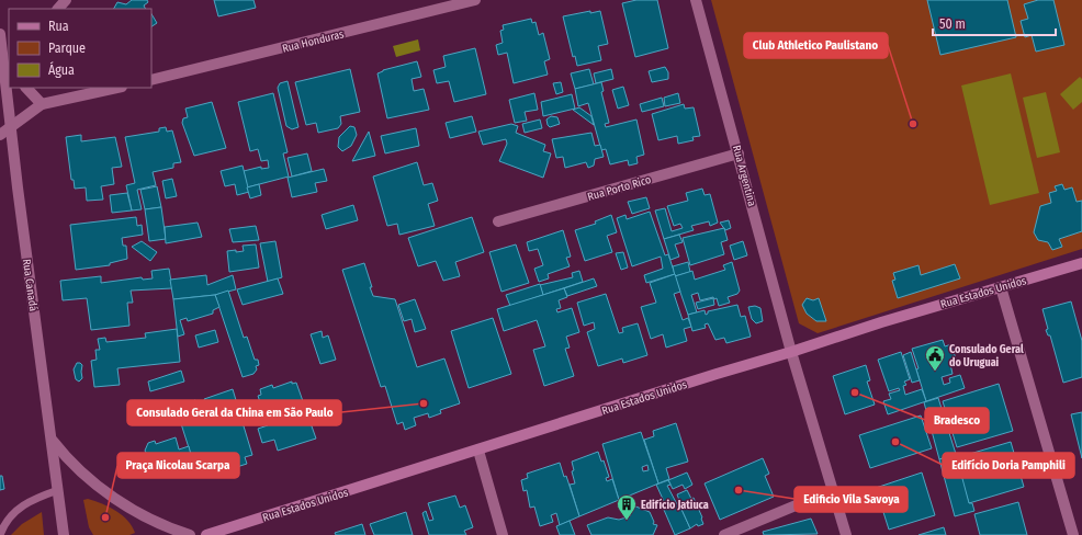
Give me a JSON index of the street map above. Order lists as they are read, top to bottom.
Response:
{
  "streets": {
    "main road": ["Rua Estados Unidos"],
    "street": [
      "Rua Honduras",
      "Rua Argentina",
      "Rua Porto Rico",
      "Rua Canadá"
    ]
  },
  "crossings": [
    ["Rua Argentina", "Rua Porto Rico"],
    ["Rua Argentina", "Rua Estados Unidos"]
  ],
  "places": {
    "other": [
      "Club Athletico Paulistano",
      "Bradesco",
      "Consulado Geral da China em São Paulo",
      "Edifício Doria Pamphili",
      "Edificio Vila Savoya",
      "Praça Nicolau Scarpa"
    ],
    "public building": ["Consulado Geral do Uruguai"],
    "building": ["Edifício Jatiuca"]
  },
  "legend": ["Rua", "Parque", "Água"],
  "scale_bar": "50 m"
}
